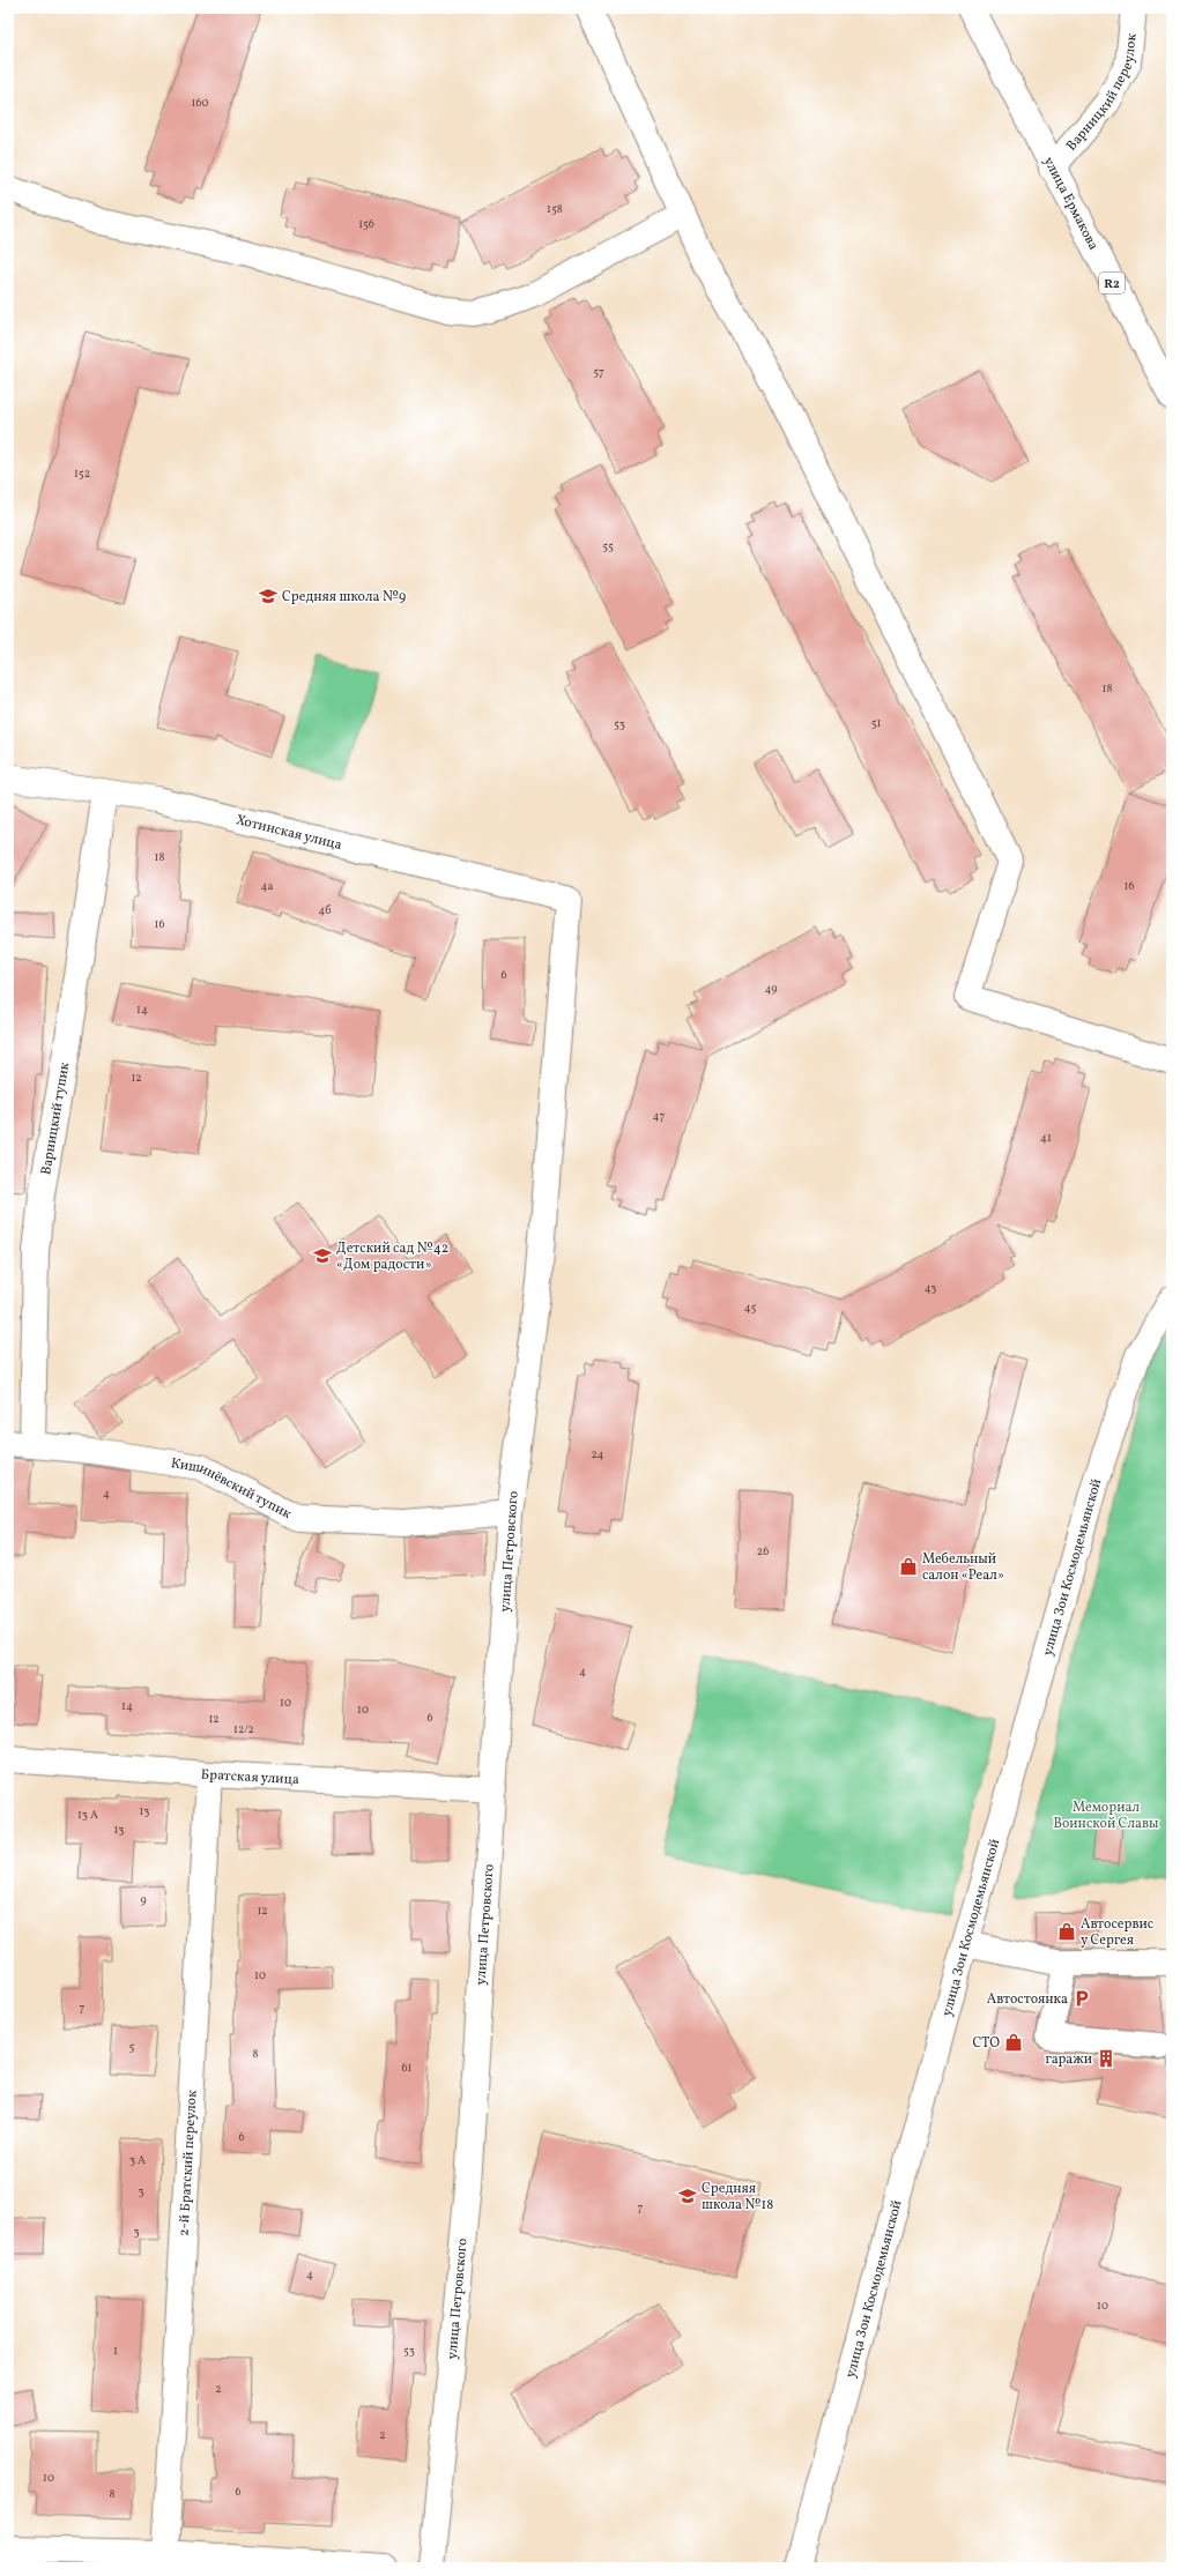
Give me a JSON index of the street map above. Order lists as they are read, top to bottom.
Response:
{
  "streets": {
    "street": [
      "Варницкий переулок",
      "улица Ермакова",
      "R2",
      "Хотинская улица",
      "Варницкий тупик",
      "Кишинёвский тупик",
      "улица Петровского",
      "улица Зои Космодемьянской",
      "Братская улица",
      "2-й Братский переулок"
    ]
  },
  "crossings": [
    ["Варницкий переулок", "улица Ермакова"],
    ["Хотинская улица", "Варницкий тупик"],
    ["Хотинская улица", "улица Петровского"],
    ["Варницкий тупик", "Кишинёвский тупик"],
    ["Кишинёвский тупик", "улица Петровского"],
    ["улица Петровского", "Братская улица"],
    ["Братская улица", "2-й Братский переулок"]
  ],
  "parks": ["Мемориал Воинской Славы"],
  "places": {
    "school or university": ["Средняя школа №9", "Детский сад №42 «Дом радости»", "Средняя школа №18"],
    "shop": ["Мебельный салон «Реал»", "Автосервис у Сергея", "СТО"],
    "parking": ["Автостоянка"],
    "building": ["гаражи"]
  },
  "house_numbers": [
    "160",
    "158",
    "156",
    "57",
    "152",
    "55",
    "18",
    "51",
    "53",
    "18",
    "4а",
    "16",
    "4б",
    "16",
    "6",
    "49",
    "14",
    "12",
    "47",
    "41",
    "43",
    "45",
    "24",
    "4",
    "26",
    "4",
    "10",
    "14",
    "10",
    "6",
    "12",
    "12/2",
    "13",
    "13 А",
    "13",
    "9",
    "12",
    "10",
    "7",
    "5",
    "8",
    "61",
    "6",
    "3 А",
    "3",
    "7",
    "3",
    "4",
    "10",
    "1",
    "53",
    "2",
    "2",
    "10",
    "6",
    "8"
  ]
}
